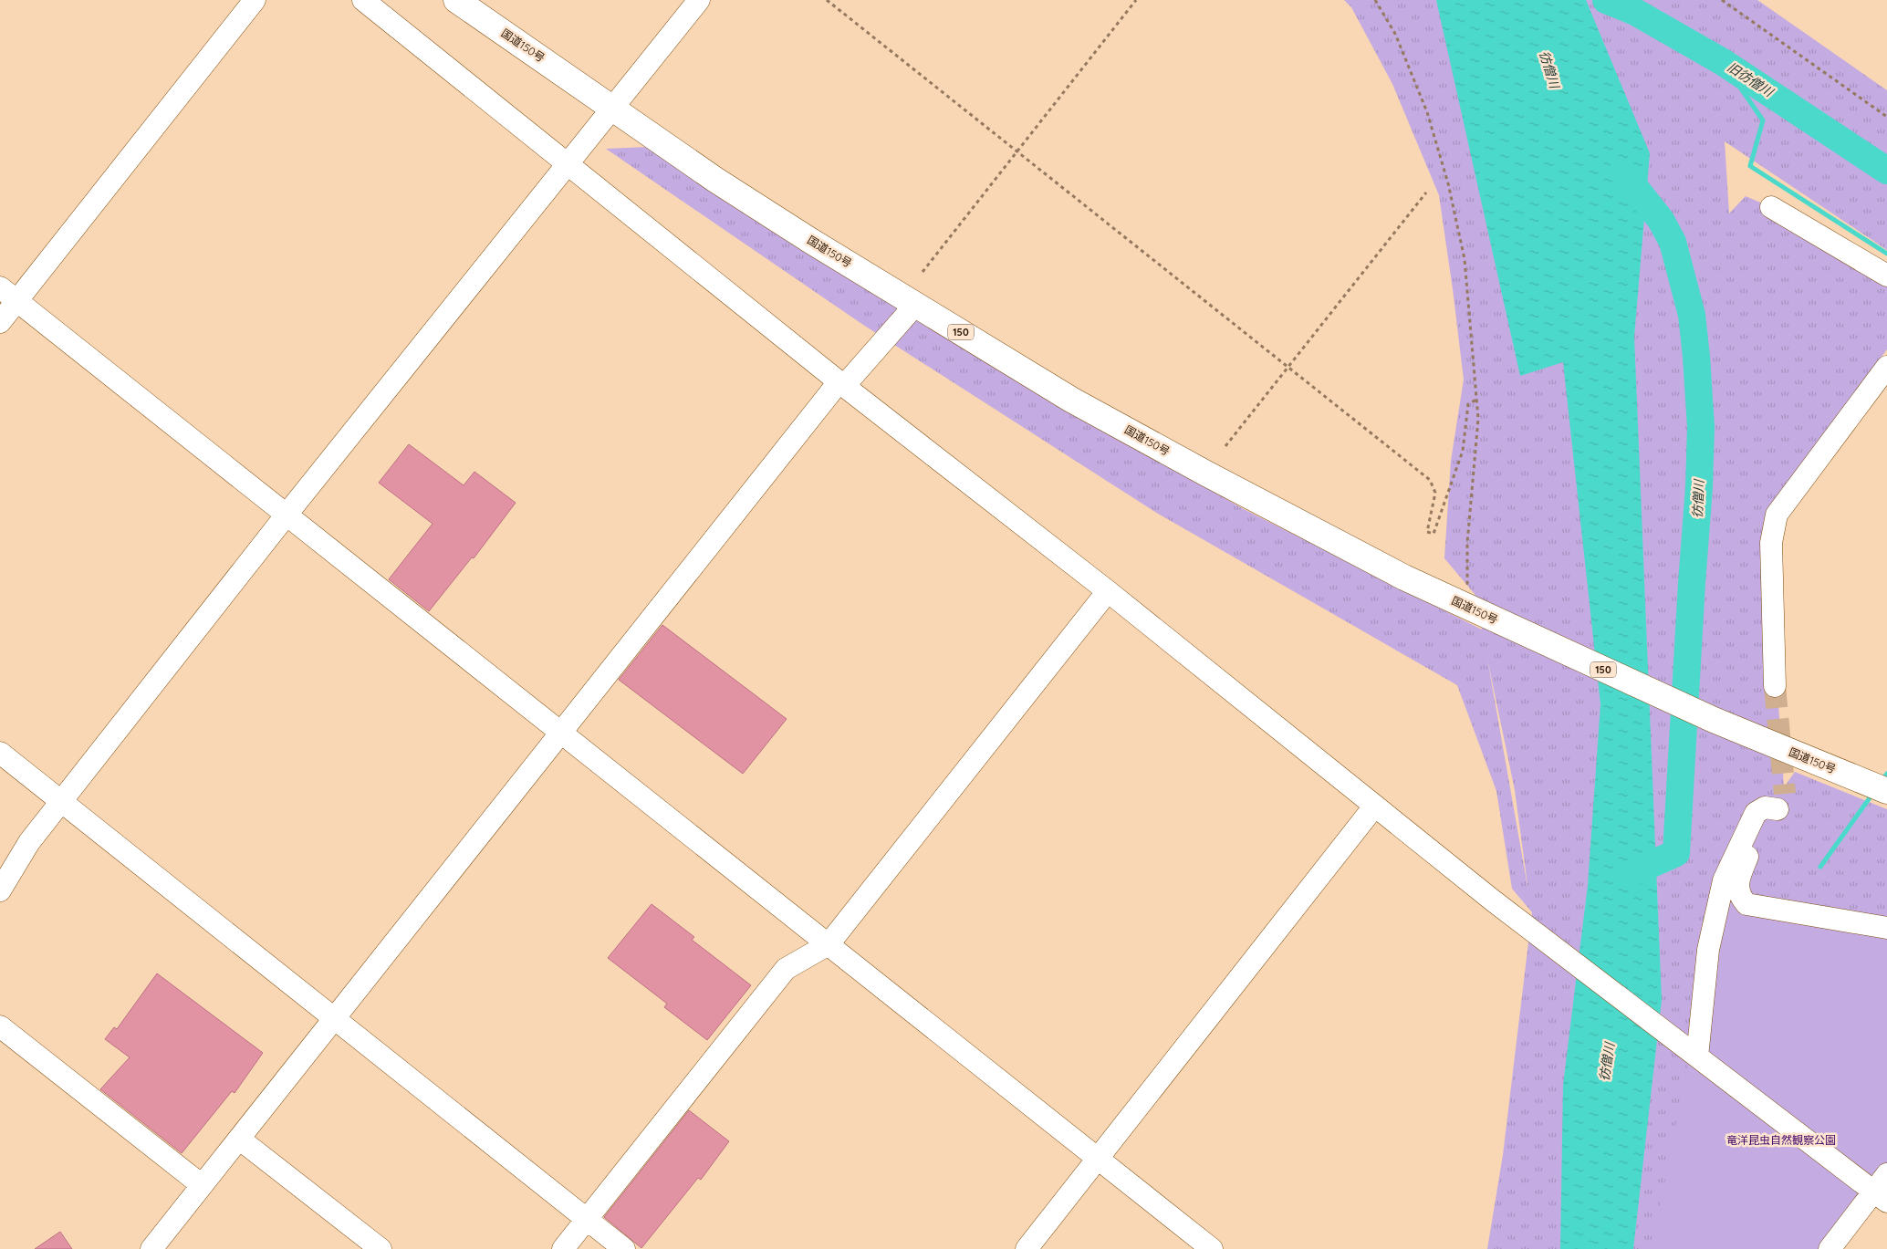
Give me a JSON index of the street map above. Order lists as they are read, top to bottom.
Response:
{
  "streets": {
    "highway": ["国道150号", "150"]
  },
  "water": ["彷僧川", "旧彷僧川"],
  "parks": ["竜洋昆虫自然観察公園"]
}
